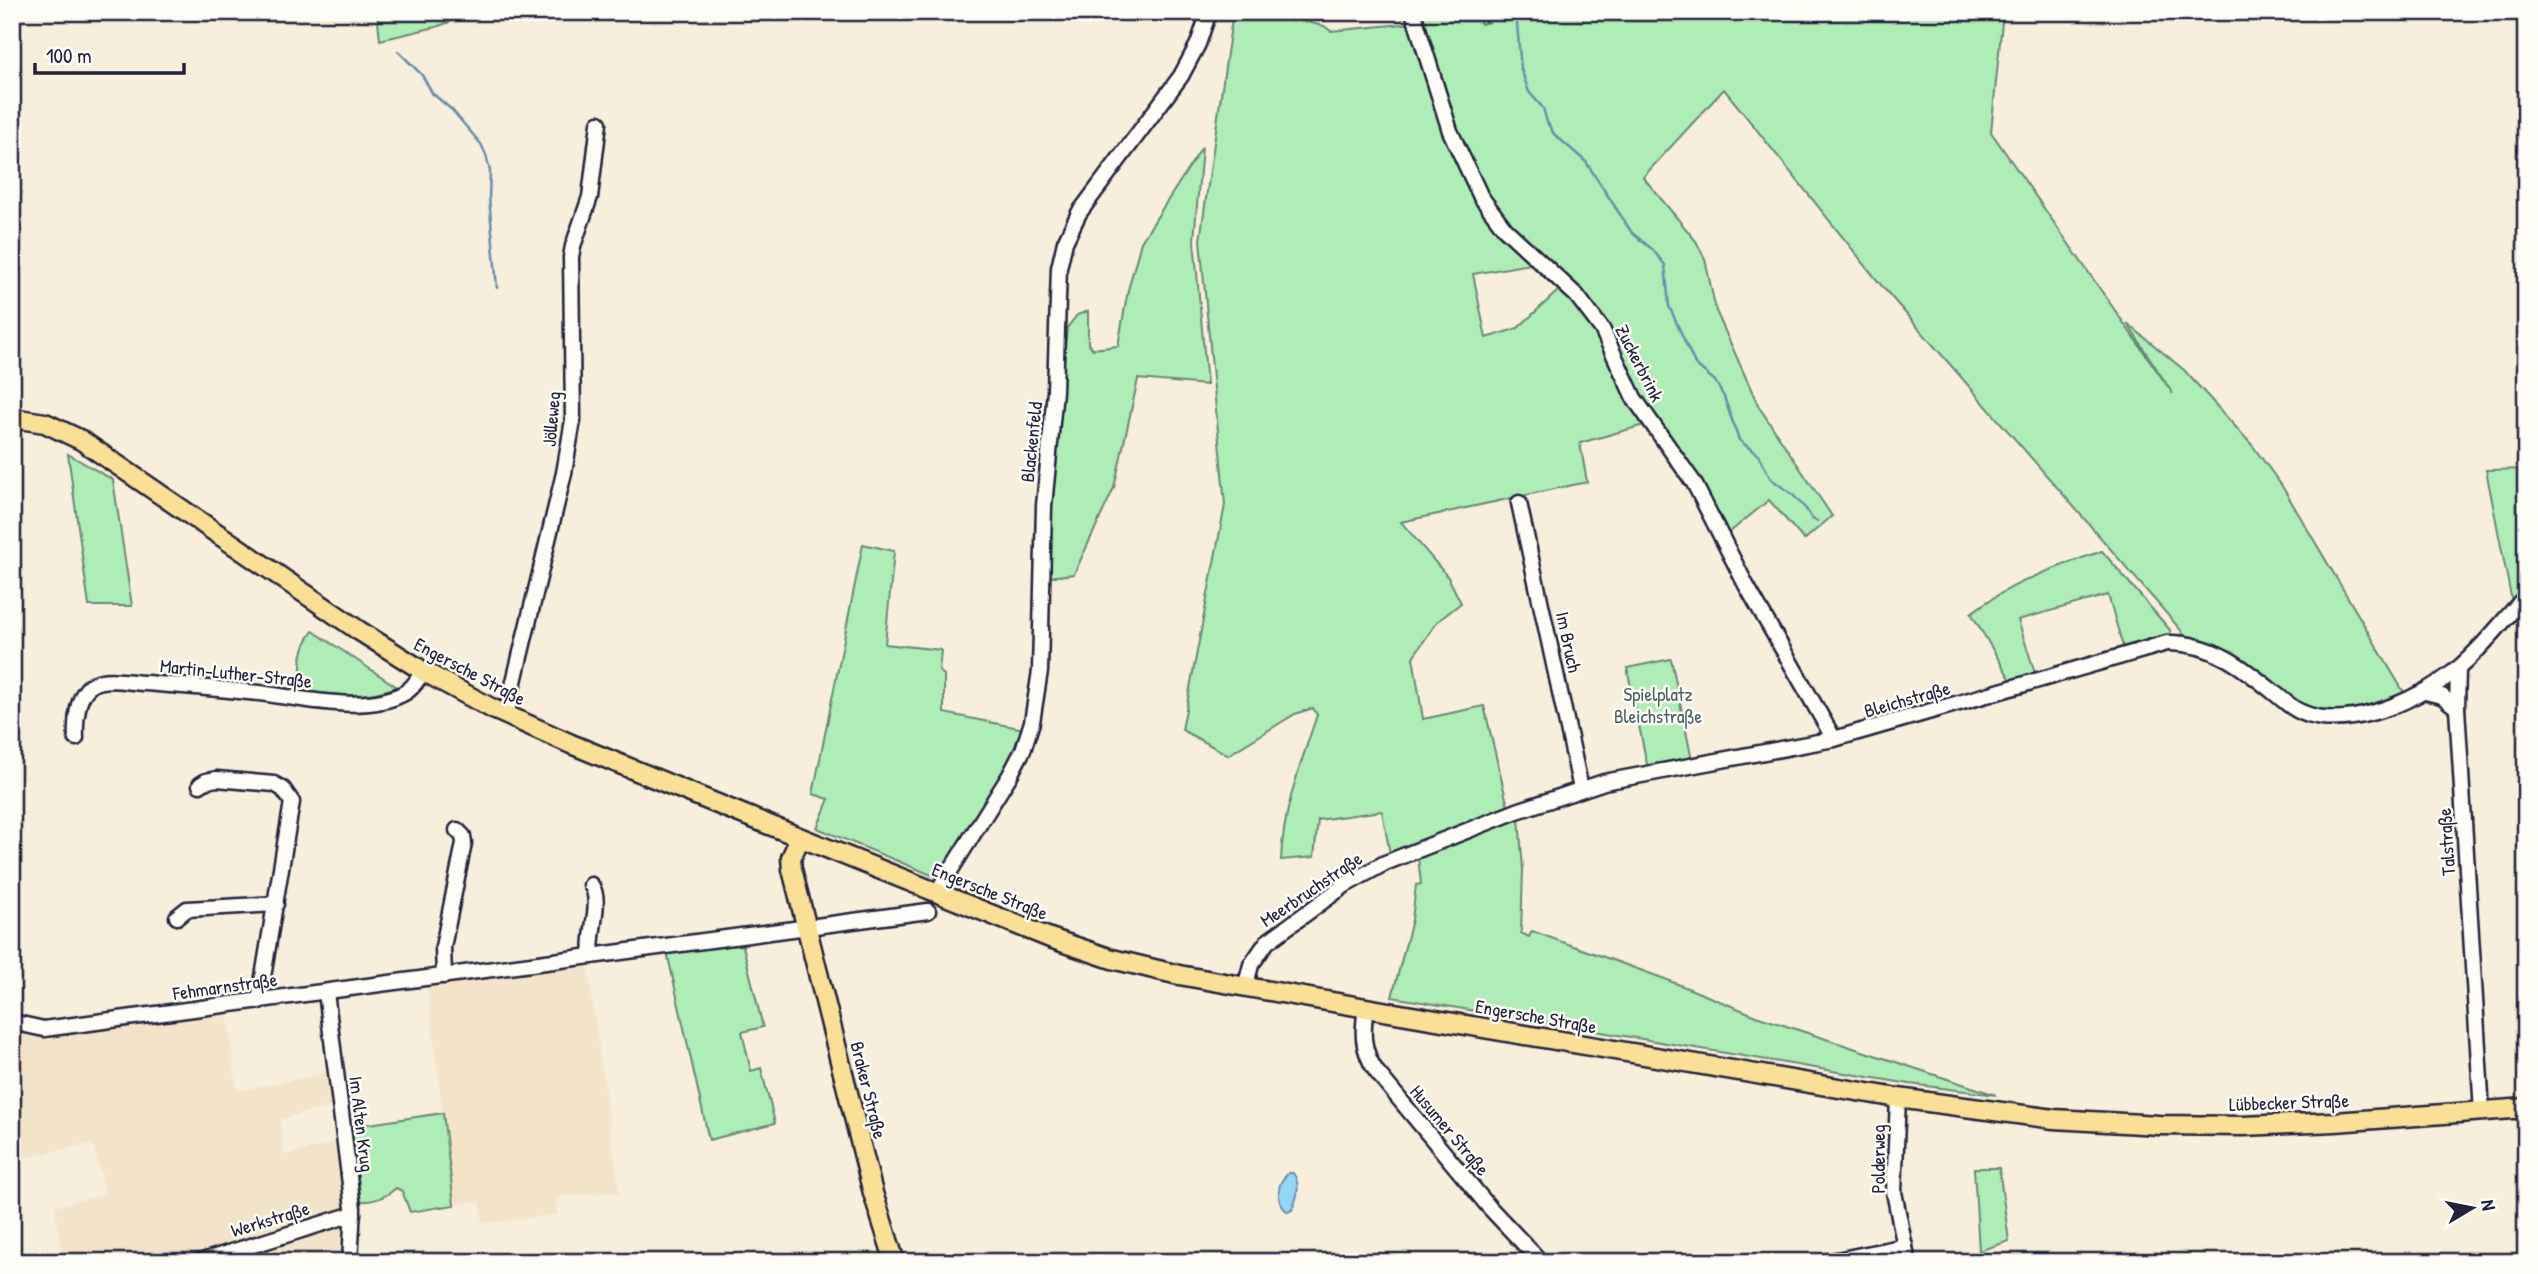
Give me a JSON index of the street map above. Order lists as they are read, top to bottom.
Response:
{
  "streets": {
    "main road": ["Engersche Straße", "Braker Straße", "Lübbecker Straße"],
    "street": [
      "Zuckerbrink",
      "Jölleweg",
      "Blackenfeld",
      "Im Bruch",
      "Martin-Luther-Straße",
      "Bleichstraße",
      "Talstraße",
      "Meerbruchstraße",
      "Fehmarnstraße",
      "Im Alten Krug",
      "Husumer Straße",
      "Polderweg",
      "Werkstraße"
    ]
  },
  "crossings": [
    ["Zuckerbrink", "Bleichstraße"],
    ["Jölleweg", "Engersche Straße"],
    ["Blackenfeld", "Engersche Straße"],
    ["Im Bruch", "Bleichstraße"],
    ["Engersche Straße", "Martin-Luther-Straße"],
    ["Engersche Straße", "Meerbruchstraße"],
    ["Engersche Straße", "Braker Straße"],
    ["Engersche Straße", "Lübbecker Straße"],
    ["Engersche Straße", "Husumer Straße"],
    ["Engersche Straße", "Polderweg"],
    ["Bleichstraße", "Talstraße"],
    ["Bleichstraße", "Meerbruchstraße"],
    ["Talstraße", "Lübbecker Straße"],
    ["Fehmarnstraße", "Braker Straße"],
    ["Fehmarnstraße", "Im Alten Krug"],
    ["Im Alten Krug", "Werkstraße"]
  ],
  "parks": ["Spielplatz Bleichstraße"],
  "scale_bar": "100 m",
  "north": "right"
}
